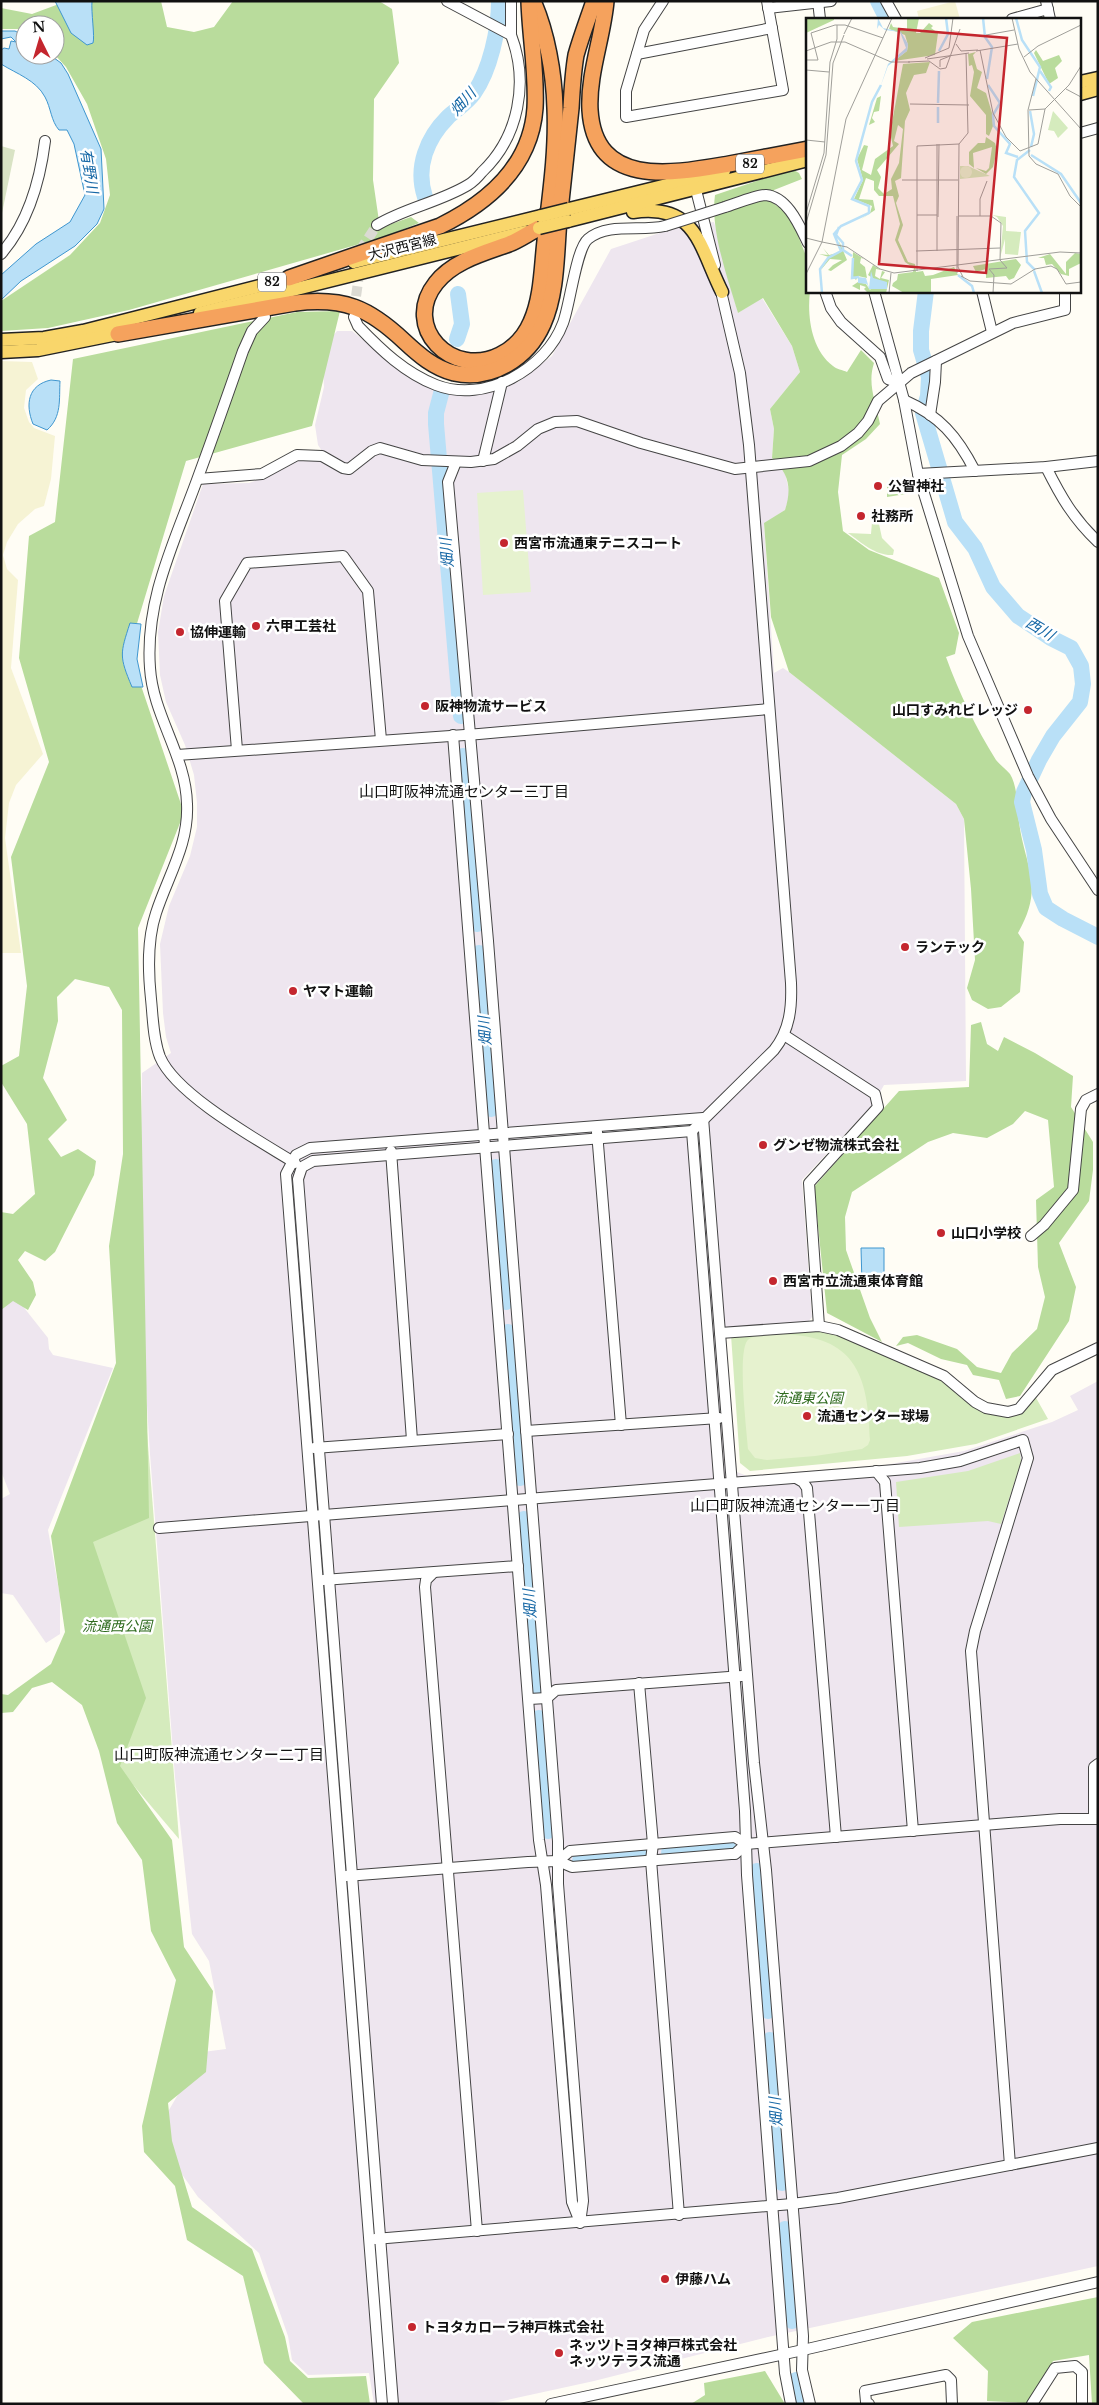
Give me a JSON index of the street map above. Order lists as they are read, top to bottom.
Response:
{
  "streets": {
    "main road": ["82", "大沢西宮線"]
  },
  "districts": ["山口町阪神流通センター三丁目", "山口町阪神流通センター一丁目", "山口町阪神流通センター二丁目"],
  "water": ["畑川", "有野川", "西川"],
  "parks": ["流通東公園", "流通西公園"],
  "places": [
    "公智神社",
    "社務所",
    "西宮市流通東テニスコート",
    "六甲工芸社",
    "協伸運輸",
    "阪神物流サービス",
    "山口すみれビレッジ",
    "ランテック",
    "ヤマト運輸",
    "グンゼ物流株式会社",
    "山口小学校",
    "西宮市立流通東体育館",
    "流通センター球場",
    "伊藤ハム",
    "トヨタカローラ神戸株式会社",
    "ネッツトヨタ神戸株式会社 ネッツテラス流通"
  ],
  "north": "top"
}
